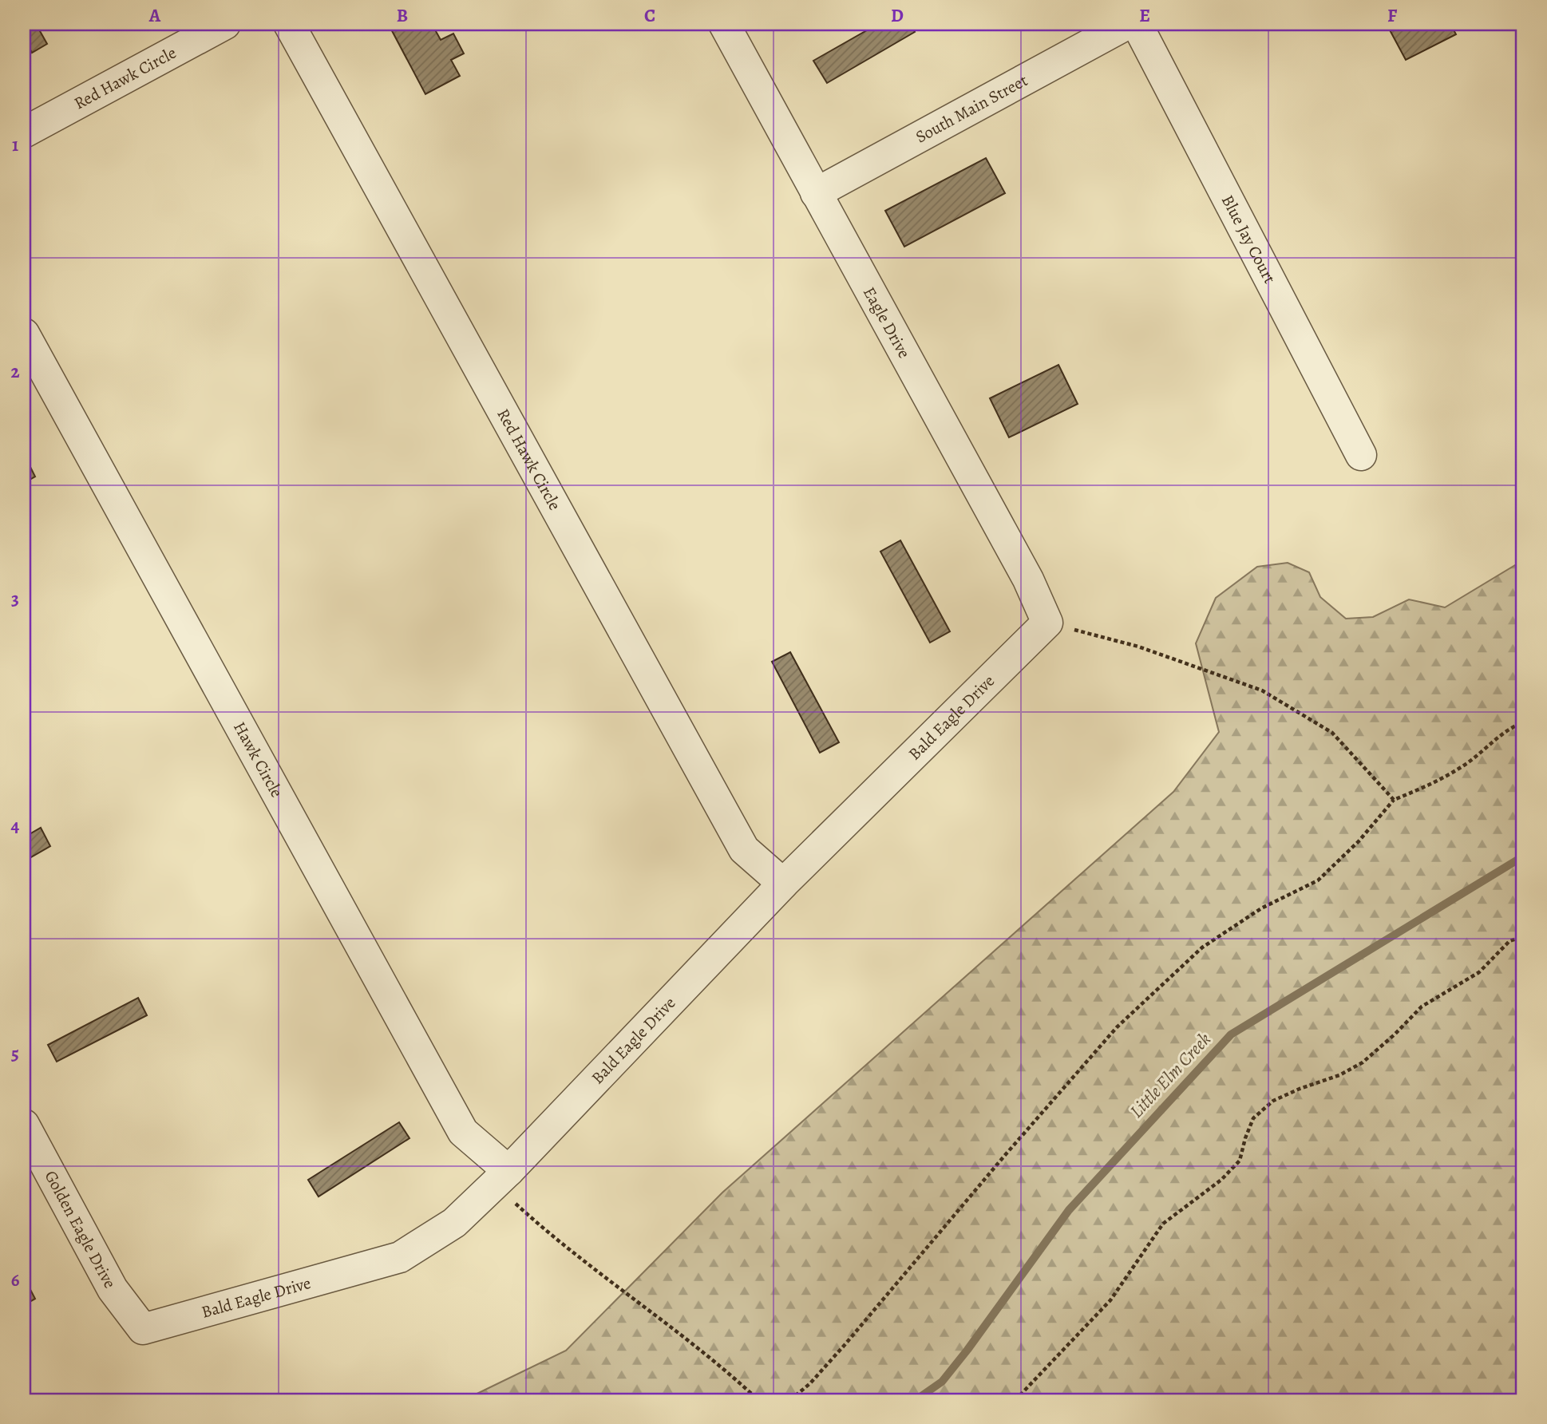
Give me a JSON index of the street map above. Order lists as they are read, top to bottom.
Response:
{
  "streets": {
    "street": [
      "Red Hawk Circle",
      "South Main Street",
      "Blue Jay Court",
      "Eagle Drive",
      "Bald Eagle Drive",
      "Hawk Circle",
      "Golden Eagle Drive"
    ]
  },
  "crossings": [
    ["Red Hawk Circle", "Bald Eagle Drive"],
    ["South Main Street", "Eagle Drive"],
    ["Eagle Drive", "Bald Eagle Drive"],
    ["Bald Eagle Drive", "Hawk Circle"],
    ["Bald Eagle Drive", "Golden Eagle Drive"]
  ],
  "water": ["Little Elm Creek"],
  "grid": {
    "columns": [
      "A",
      "B",
      "C",
      "D",
      "E",
      "F"
    ],
    "rows": [
      "1",
      "2",
      "3",
      "4",
      "5",
      "6"
    ]
  }
}
